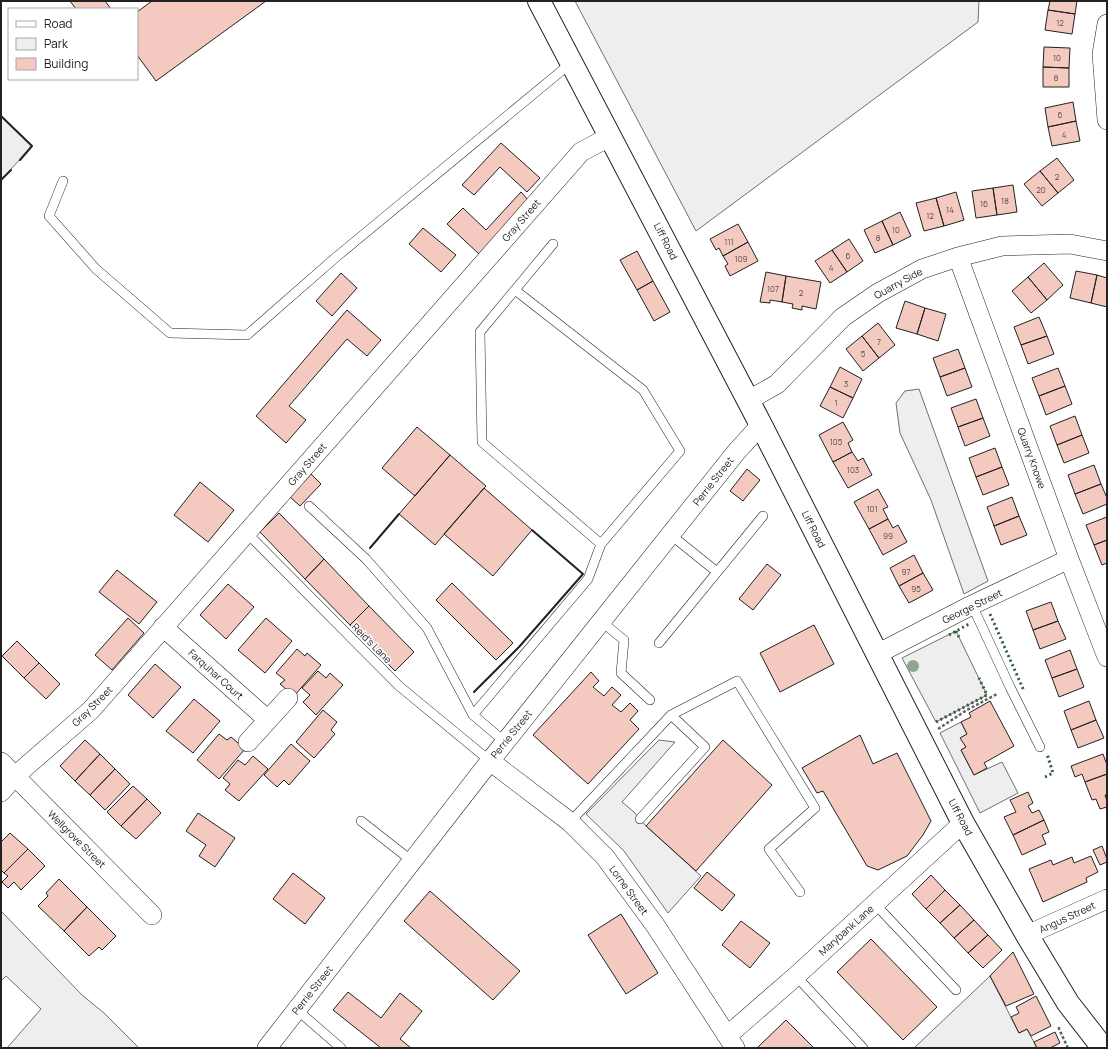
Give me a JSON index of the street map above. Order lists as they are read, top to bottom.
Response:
{
  "streets": {
    "street": [
      "Gray Street",
      "Liff Road",
      "Quarry Side",
      "Quarry Knowe",
      "Perrie Street",
      "George Street",
      "Farquhar Court",
      "Wellgrove Street",
      "Lorne Street",
      "Angus Street",
      "Marybank Lane"
    ],
    "lane": ["Reid's Lane"]
  },
  "crossings": [
    ["Gray Street", "Liff Road"],
    ["Gray Street", "Reid's Lane"],
    ["Gray Street", "Farquhar Court"],
    ["Gray Street", "Wellgrove Street"],
    ["Liff Road", "Quarry Side"],
    ["Liff Road", "Perrie Street"],
    ["Liff Road", "George Street"],
    ["Liff Road", "Angus Street"],
    ["Liff Road", "Marybank Lane"],
    ["Quarry Side", "Quarry Knowe"],
    ["Quarry Knowe", "George Street"],
    ["Perrie Street", "Reid's Lane"],
    ["Perrie Street", "Lorne Street"],
    ["Reid's Lane", "Lorne Street"],
    ["Lorne Street", "Marybank Lane"]
  ],
  "house_numbers": [
    "12",
    "10",
    "8",
    "6",
    "4",
    "2",
    "20",
    "18",
    "16",
    "14",
    "12",
    "10",
    "8",
    "111",
    "6",
    "109",
    "4",
    "107",
    "2",
    "7",
    "5",
    "3",
    "1",
    "105",
    "103",
    "101",
    "99",
    "97",
    "95"
  ],
  "legend": ["Road", "Park", "Building"]
}
